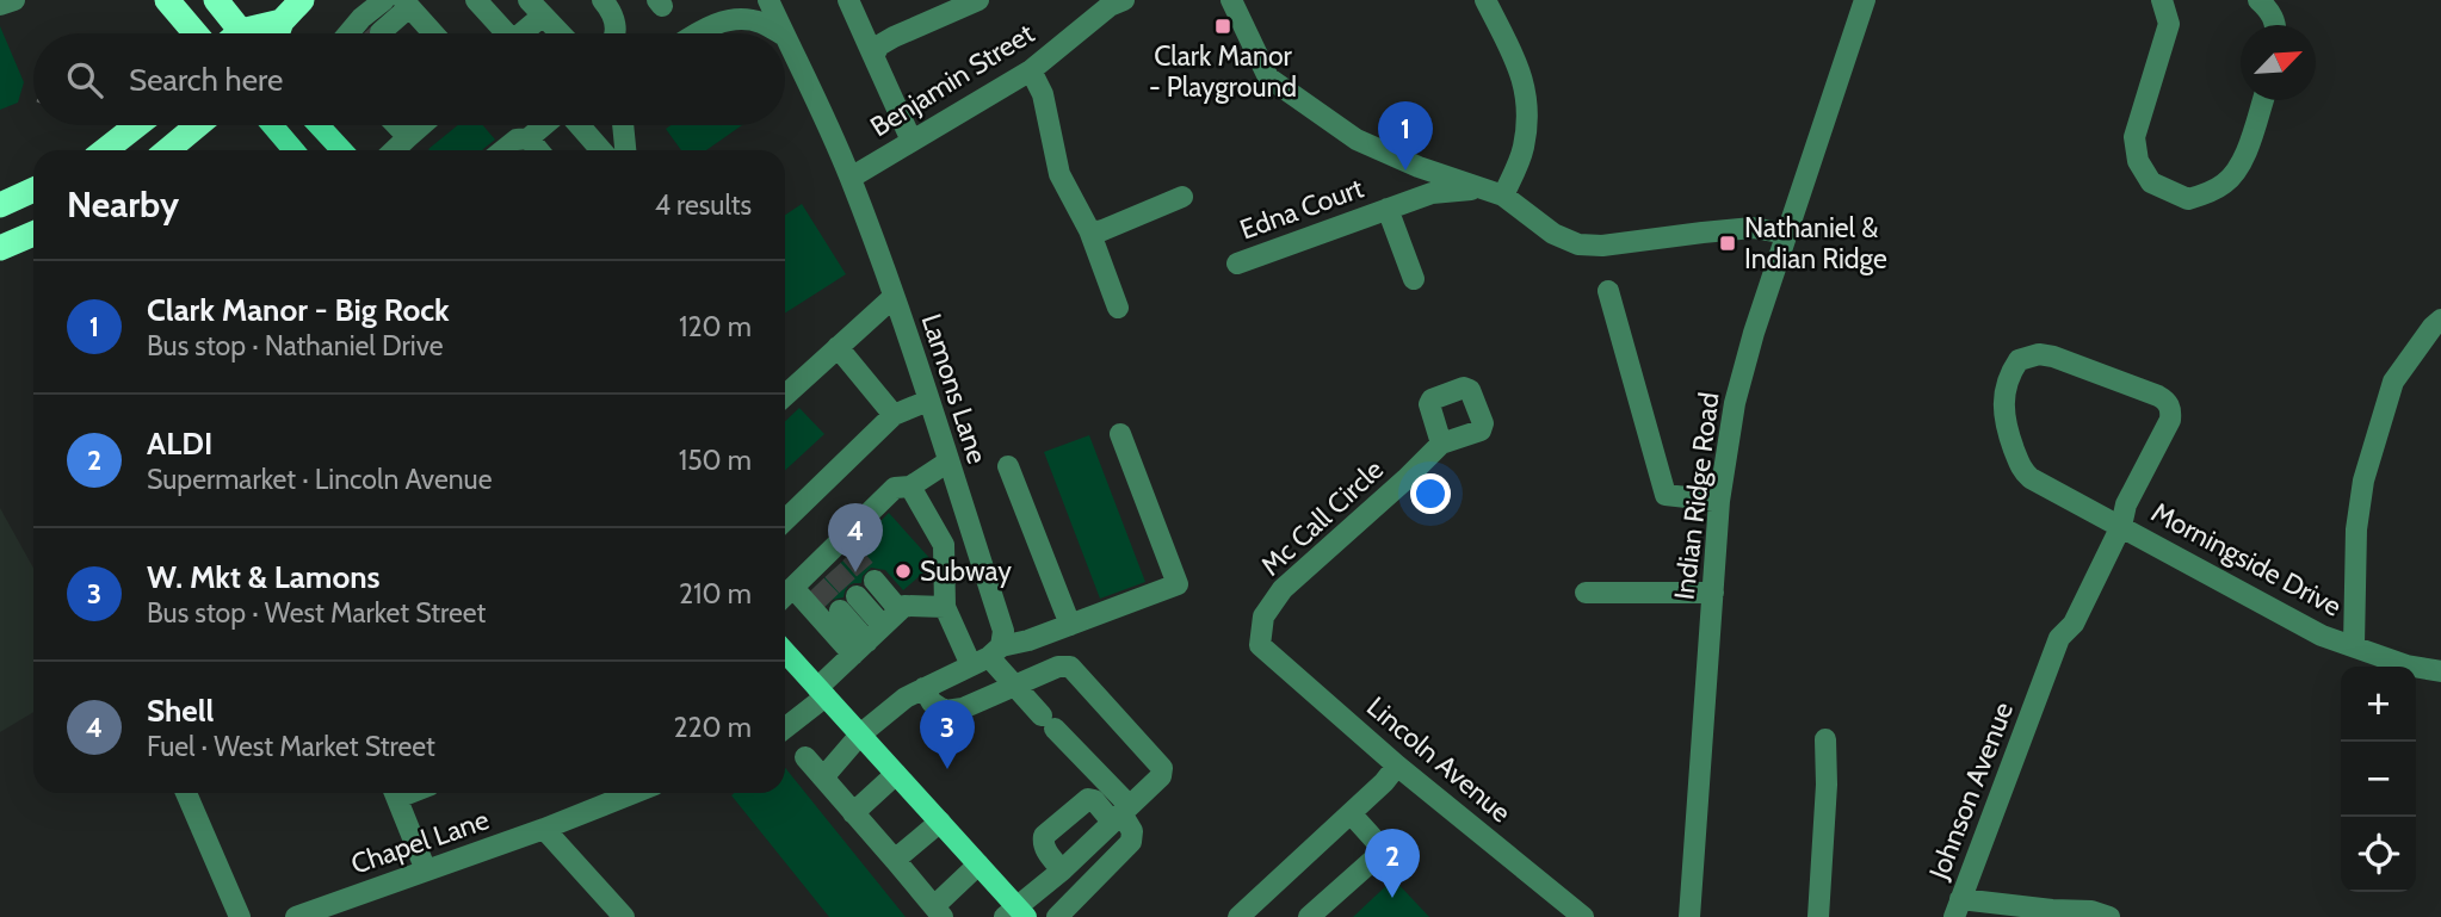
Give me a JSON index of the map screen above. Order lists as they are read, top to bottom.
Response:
{
  "streets": {
    "street": [
      "Benjamin Street",
      "Edna Court",
      "Lamons Lane",
      "Indian Ridge Road",
      "Mc Call Circle",
      "Morningside Drive",
      "Lincoln Avenue",
      "Johnson Avenue",
      "Chapel Lane"
    ]
  },
  "crossings": [
    ["Benjamin Street", "Lamons Lane"],
    ["Mc Call Circle", "Lincoln Avenue"],
    ["Morningside Drive", "Johnson Avenue"]
  ],
  "places": {
    "transit": ["Clark Manor - Playground", "Nathaniel & Indian Ridge"],
    "other": ["Subway"]
  },
  "north": "top right",
  "page": {
    "search": "Search here",
    "pins": [
      "1",
      "4",
      "3",
      "2"
    ],
    "heading": ["Nearby", "4 results"],
    "list": [
      {
        "mark": "1",
        "name": "Clark Manor - Big Rock",
        "note": "Bus stop · Nathaniel Drive",
        "value": "120 m"
      },
      {
        "mark": "2",
        "name": "ALDI",
        "note": "Supermarket · Lincoln Avenue",
        "value": "150 m"
      },
      {
        "mark": "3",
        "name": "W. Mkt & Lamons",
        "note": "Bus stop · West Market Street",
        "value": "210 m"
      },
      {
        "mark": "4",
        "name": "Shell",
        "note": "Fuel · West Market Street",
        "value": "220 m"
      }
    ],
    "map_buttons": ["+", "−"]
  }
}
